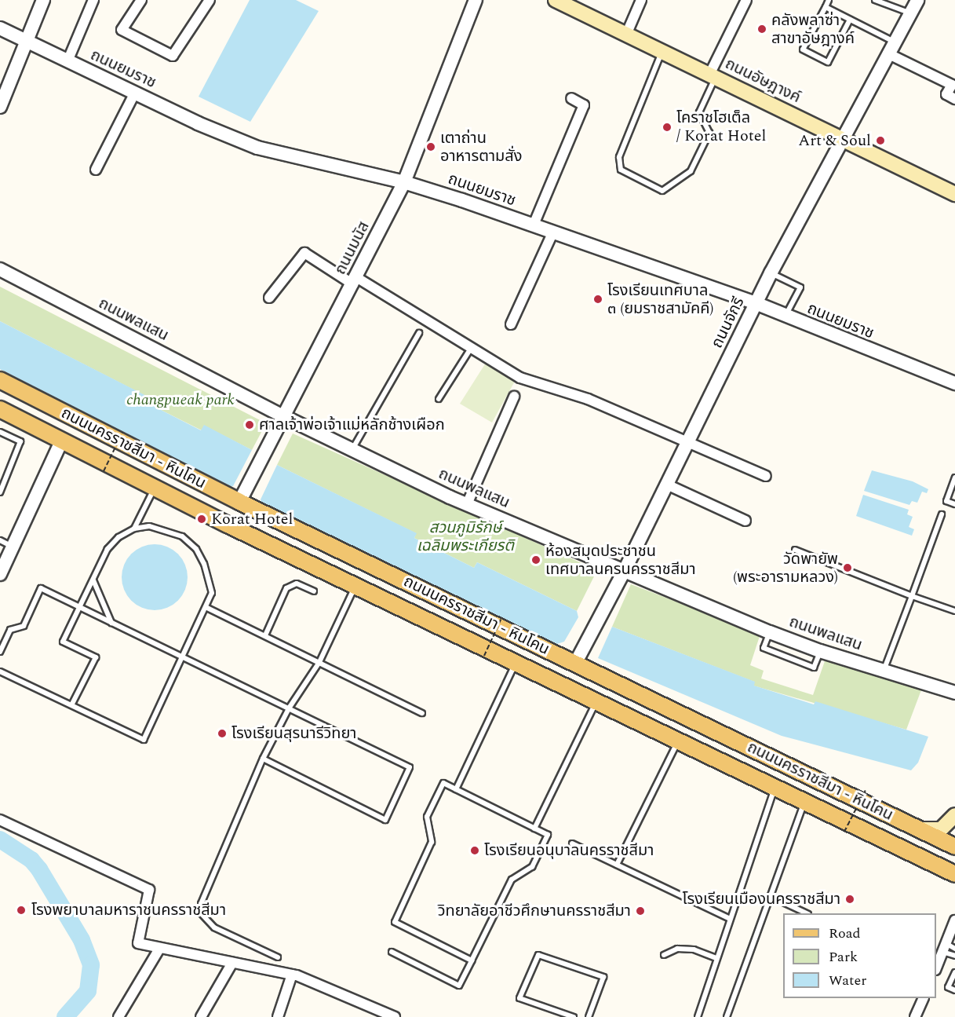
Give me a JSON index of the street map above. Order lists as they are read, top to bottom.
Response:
{
  "streets": {
    "main road": ["ถนนอัษฎางค์", "ถนนนครราชสีมา - หินโคน"],
    "street": [
      "ถนนยมราช",
      "ถนนมนัส",
      "ถนนพลแสน",
      "ถนนจักรี"
    ]
  },
  "crossings": [
    ["ถนนยมราช", "ถนนมนัส"],
    ["ถนนยมราช", "ถนนจักรี"],
    ["ถนนอัษฎางค์", "ถนนจักรี"],
    ["ถนนมนัส", "ถนนพลแสน"],
    ["ถนนมนัส", "ถนนนครราชสีมา - หินโคน"],
    ["ถนนพลแสน", "ถนนจักรี"],
    ["ถนนจักรี", "ถนนนครราชสีมา - หินโคน"]
  ],
  "parks": ["changpueak park", "สวนภูมิรักษ์ เฉลิมพระเกียรติ"],
  "places": [
    "คลังพลาซ่า สาขาอัษฎางค์",
    "โคราชโฮเต็ล / Korat Hotel",
    "Art & Soul",
    "เตาถ่าน อาหารตามสั่ง",
    "โรงเรียนเทศบาล ๓ (ยมราชสามัคคี)",
    "ศาลเจ้าพ่อเจ้าแม่หลักช้างเผือก",
    "Korat Hotel",
    "ห้องสมุดประชาชน เทศบาลนครนครราชสีมา",
    "วัดพายัพ (พระอารามหลวง)",
    "โรงเรียนสุรนารีวิทยา",
    "โรงเรียนอนุบาลนครราชสีมา",
    "โรงเรียนเมืองนครราชสีมา",
    "โรงพยาบาลมหาราชนครราชสีมา",
    "วิทยาลัยอาชีวศึกษานครราชสีมา"
  ],
  "legend": ["Road", "Park", "Water"]
}
